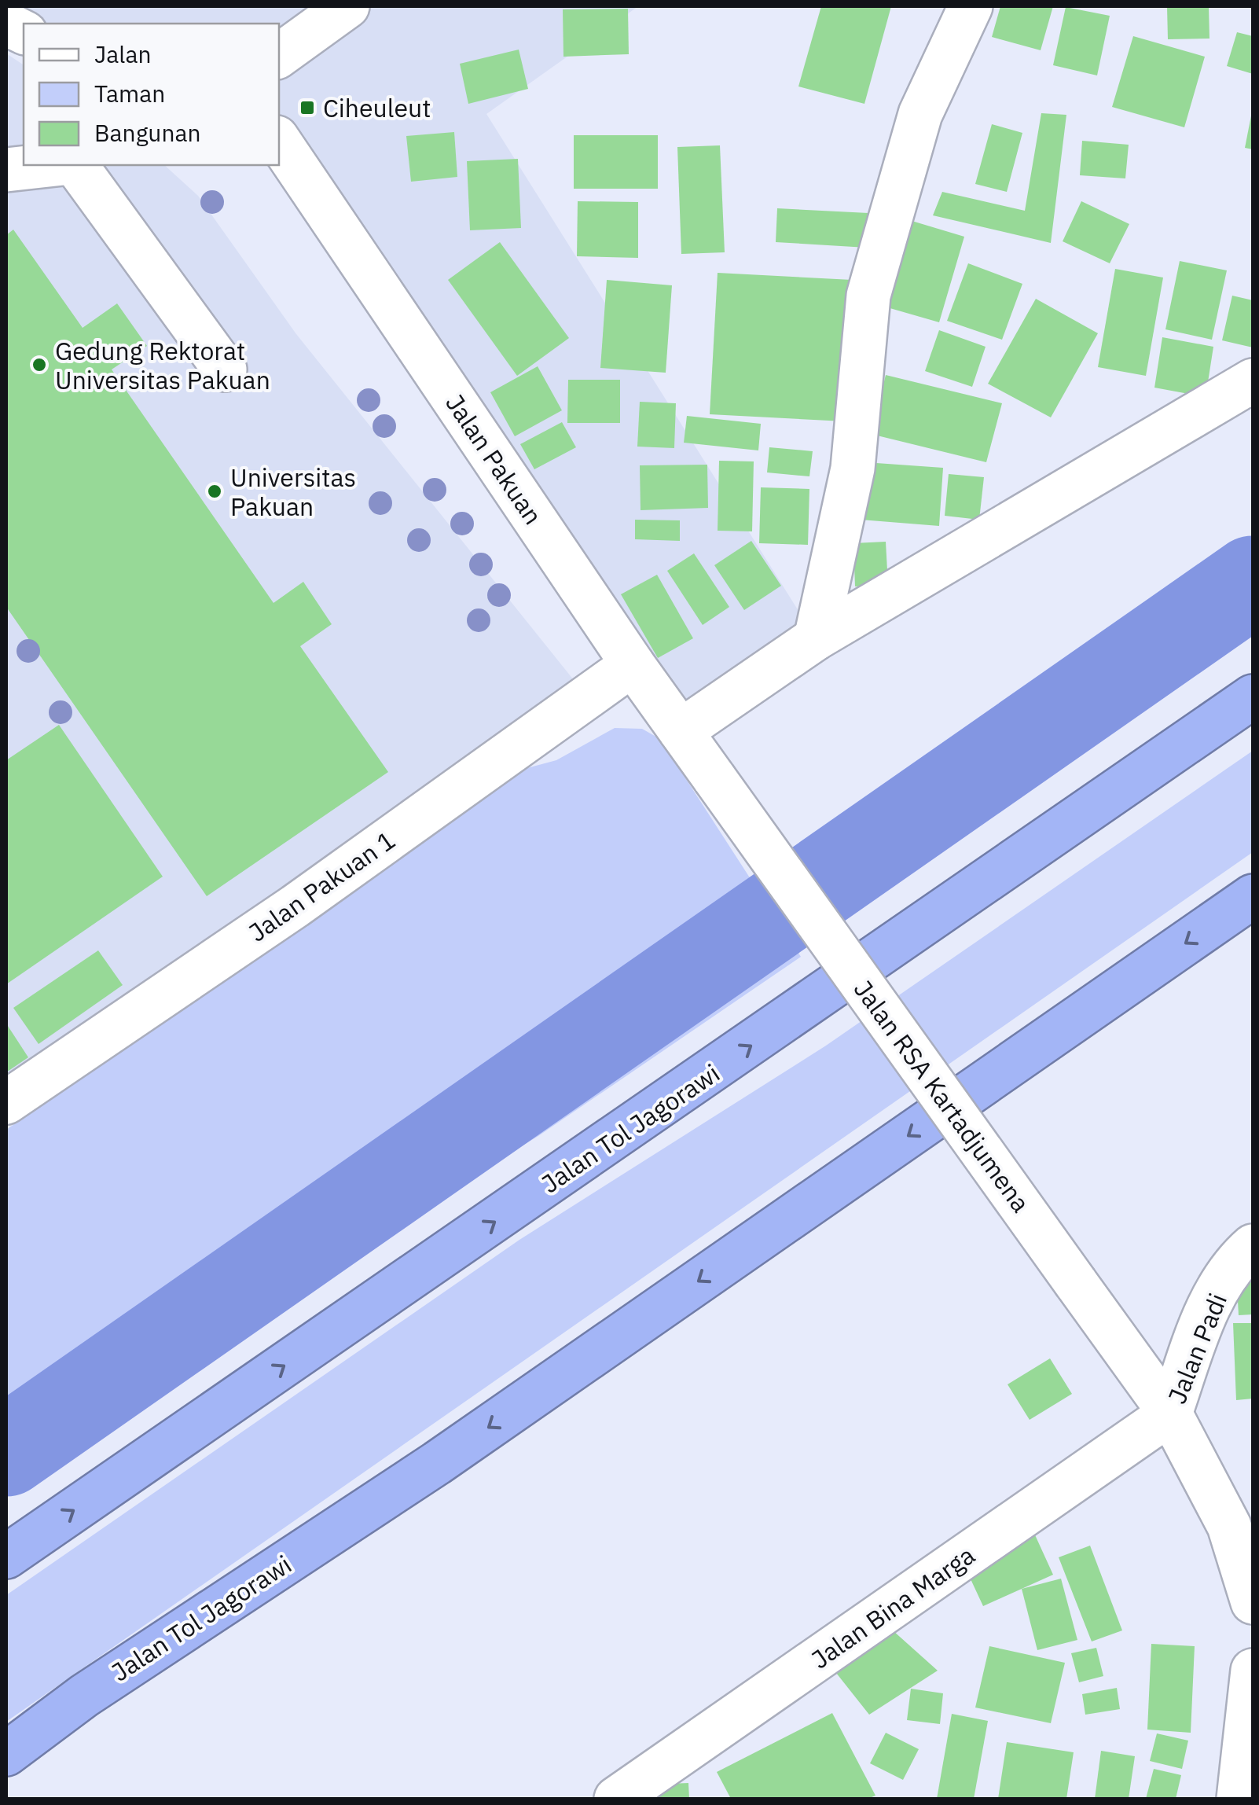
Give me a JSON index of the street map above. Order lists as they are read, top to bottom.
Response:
{
  "streets": {
    "highway": ["Jalan Tol Jagorawi"],
    "street": [
      "Jalan Pakuan",
      "Jalan Pakuan 1",
      "Jalan RSA Kartadjumena",
      "Jalan Padi",
      "Jalan Bina Marga"
    ]
  },
  "crossings": [
    ["Jalan Pakuan", "Jalan Pakuan 1"],
    ["Jalan Pakuan", "Jalan RSA Kartadjumena"],
    ["Jalan RSA Kartadjumena", "Jalan Padi"],
    ["Jalan RSA Kartadjumena", "Jalan Bina Marga"],
    ["Jalan Padi", "Jalan Bina Marga"]
  ],
  "places": {
    "transit": ["Ciheuleut"],
    "other": ["Gedung Rektorat Universitas Pakuan", "Universitas Pakuan"]
  },
  "legend": ["Jalan", "Taman", "Bangunan"]
}
